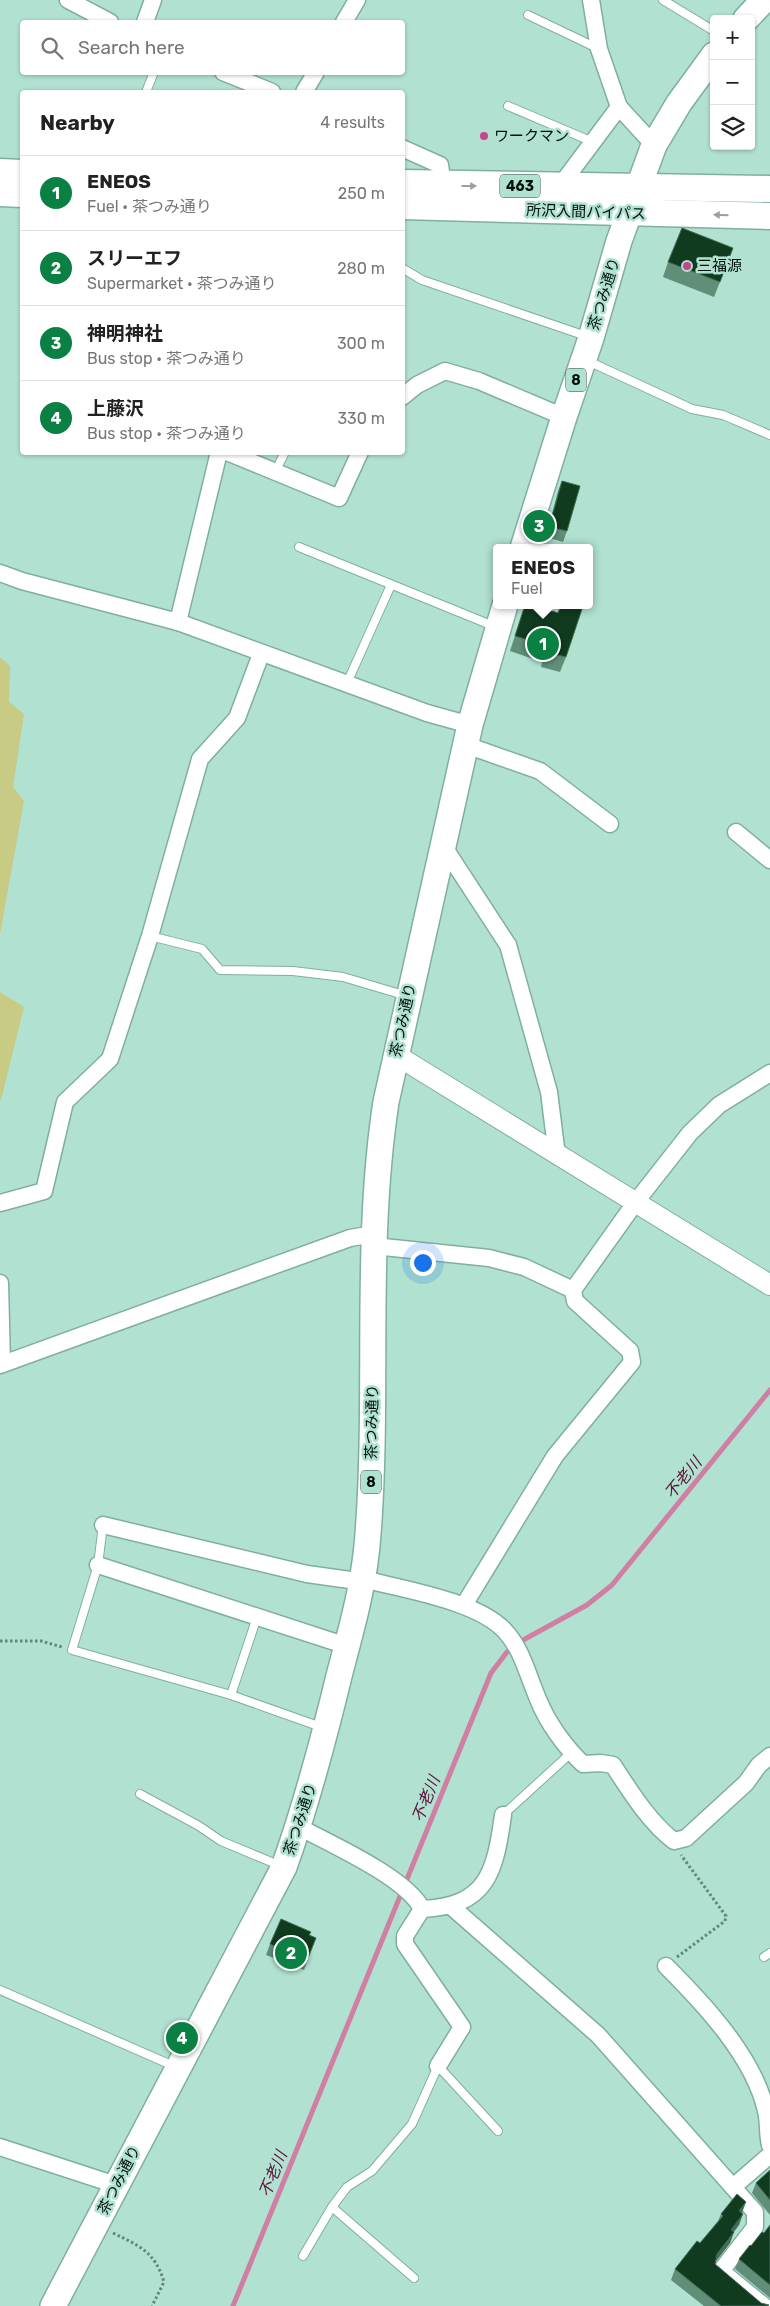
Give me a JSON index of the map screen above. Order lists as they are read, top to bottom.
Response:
{
  "streets": {
    "highway": ["463", "所沢入間バイパス"],
    "main road": ["茶つみ通り", "8"]
  },
  "crossings": [
    ["所沢入間バイパス", "茶つみ通り"]
  ],
  "water": ["不老川"],
  "places": ["ワークマン", "三福源"],
  "page": {
    "map_buttons": ["+", "−"],
    "search": "Search here",
    "heading": ["Nearby", "4 results"],
    "list": [
      {
        "mark": "1",
        "name": "ENEOS",
        "note": "Fuel · 茶つみ通り",
        "value": "250 m"
      },
      {
        "mark": "2",
        "name": "スリーエフ",
        "note": "Supermarket · 茶つみ通り",
        "value": "280 m"
      },
      {
        "mark": "3",
        "name": "神明神社",
        "note": "Bus stop · 茶つみ通り",
        "value": "300 m"
      },
      {
        "mark": "4",
        "name": "上藤沢",
        "note": "Bus stop · 茶つみ通り",
        "value": "330 m"
      }
    ],
    "pins": [
      "3",
      "1",
      "2",
      "4"
    ],
    "popup": ["ENEOS", "Fuel"]
  }
}
